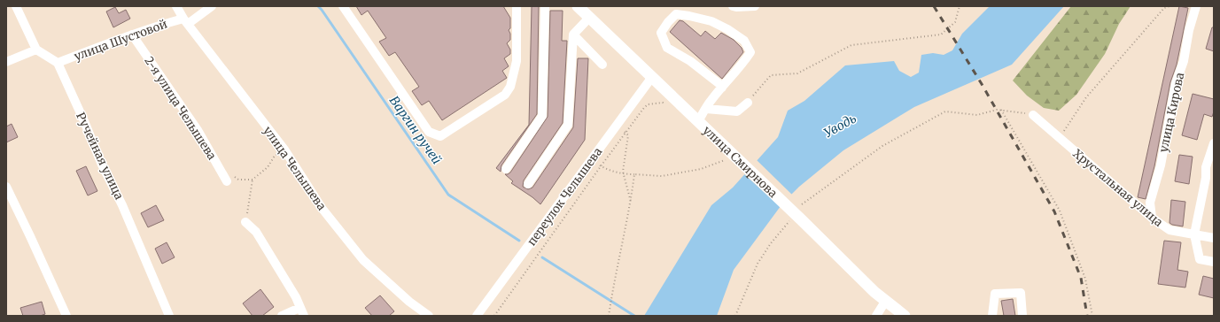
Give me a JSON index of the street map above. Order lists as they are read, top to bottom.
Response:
{
  "streets": {
    "main road": ["улица Смирнова"],
    "street": [
      "улица Шустовой",
      "2-я улица Челышева",
      "улица Кирова",
      "Ручейная улица",
      "улица Челышева",
      "Хрустальная улица",
      "переулок Челышева"
    ]
  },
  "crossings": [
    ["улица Шустовой", "2-я улица Челышева"],
    ["улица Шустовой", "Ручейная улица"],
    ["улица Шустовой", "улица Челышева"],
    ["улица Кирова", "Хрустальная улица"],
    ["улица Смирнова", "переулок Челышева"]
  ],
  "water": ["Уводь", "Варгин ручей"]
}
